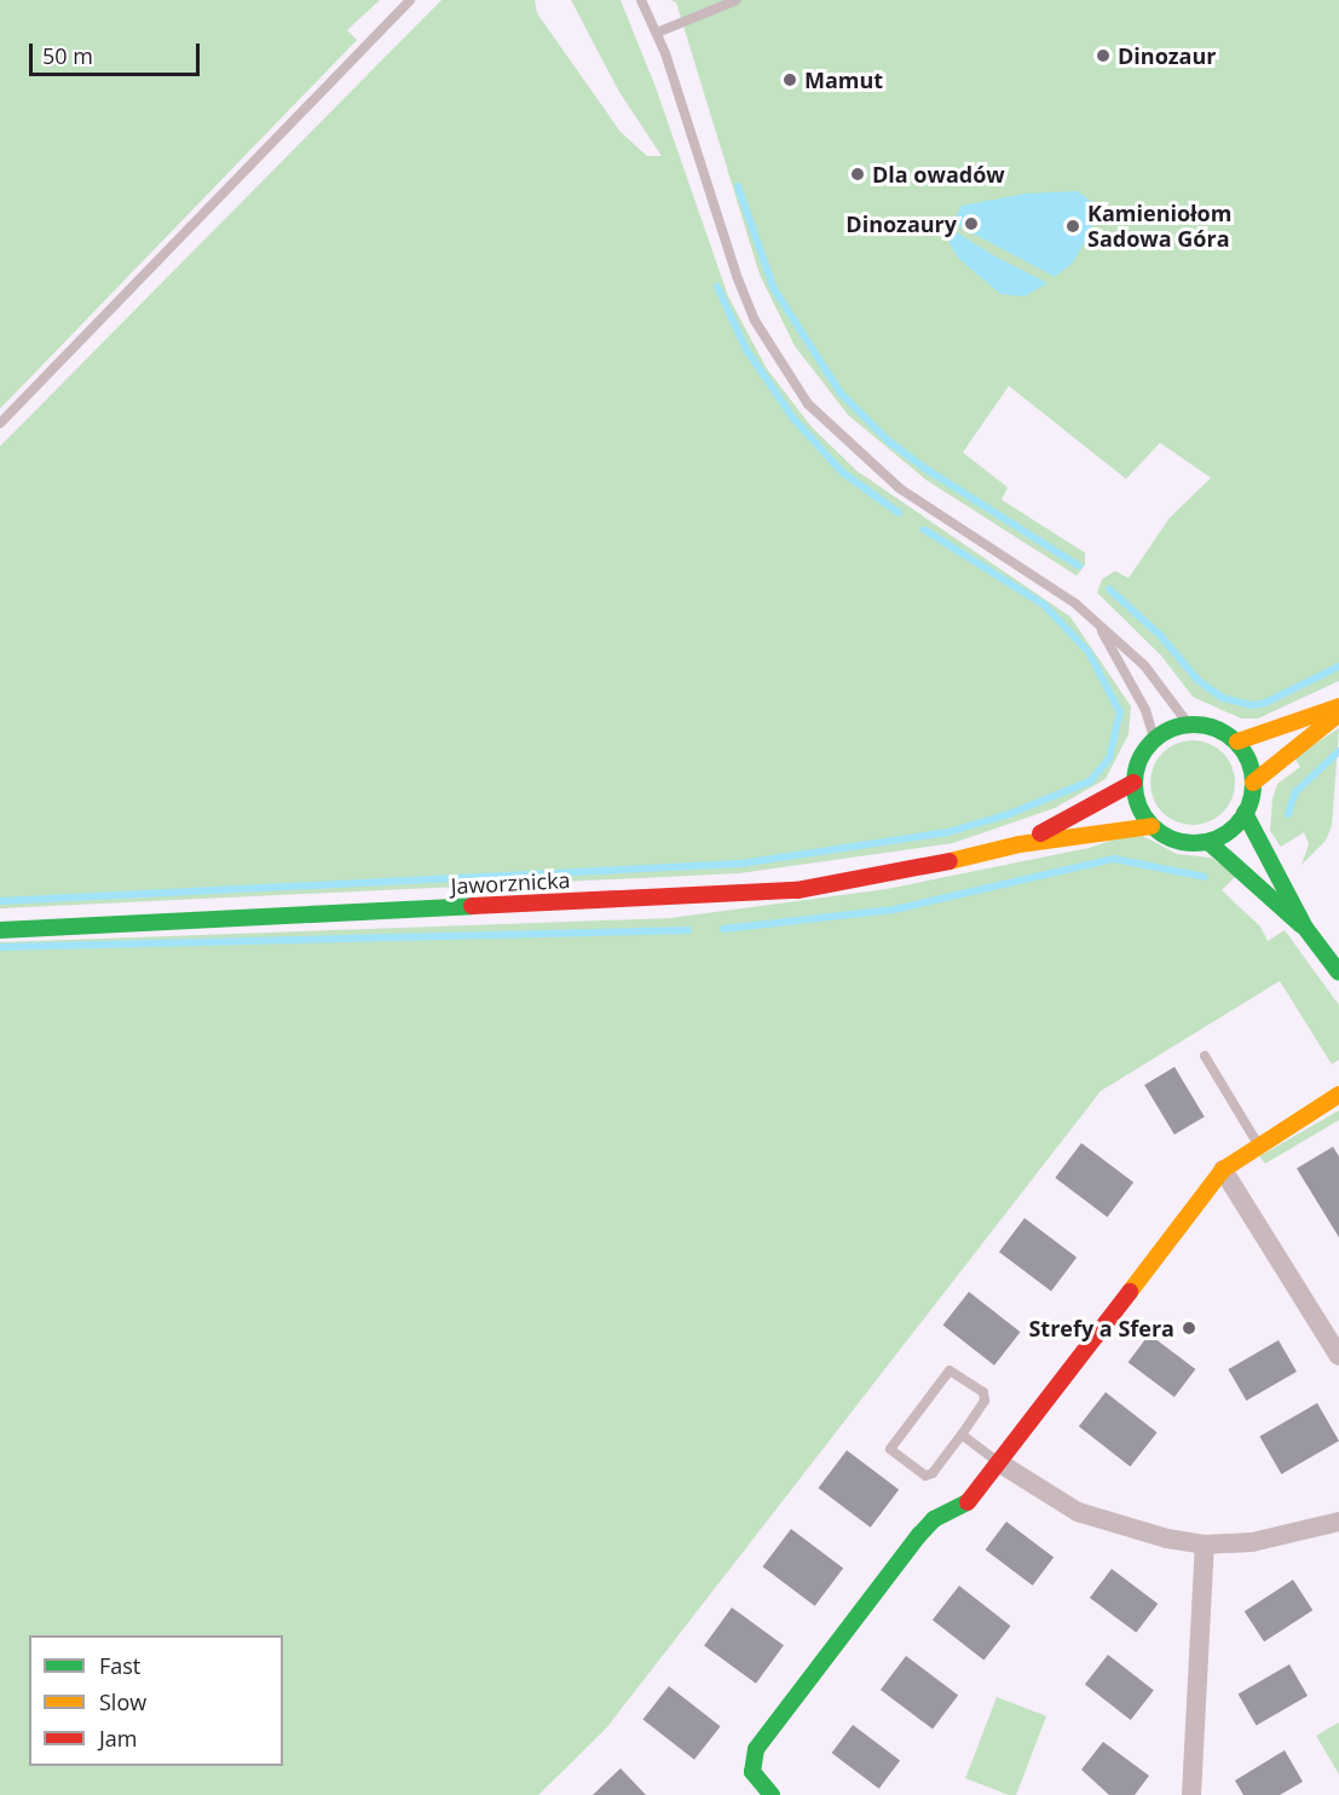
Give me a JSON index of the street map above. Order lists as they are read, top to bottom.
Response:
{
  "streets": {
    "street": ["Jaworznicka"]
  },
  "places": [
    "Dinozaur",
    "Mamut",
    "Dla owadów",
    "Dinozaury",
    "Kamieniołom Sadowa Góra",
    "Strefy a Sfera"
  ],
  "legend": ["Fast", "Slow", "Jam"],
  "scale_bar": "50 m"
}
